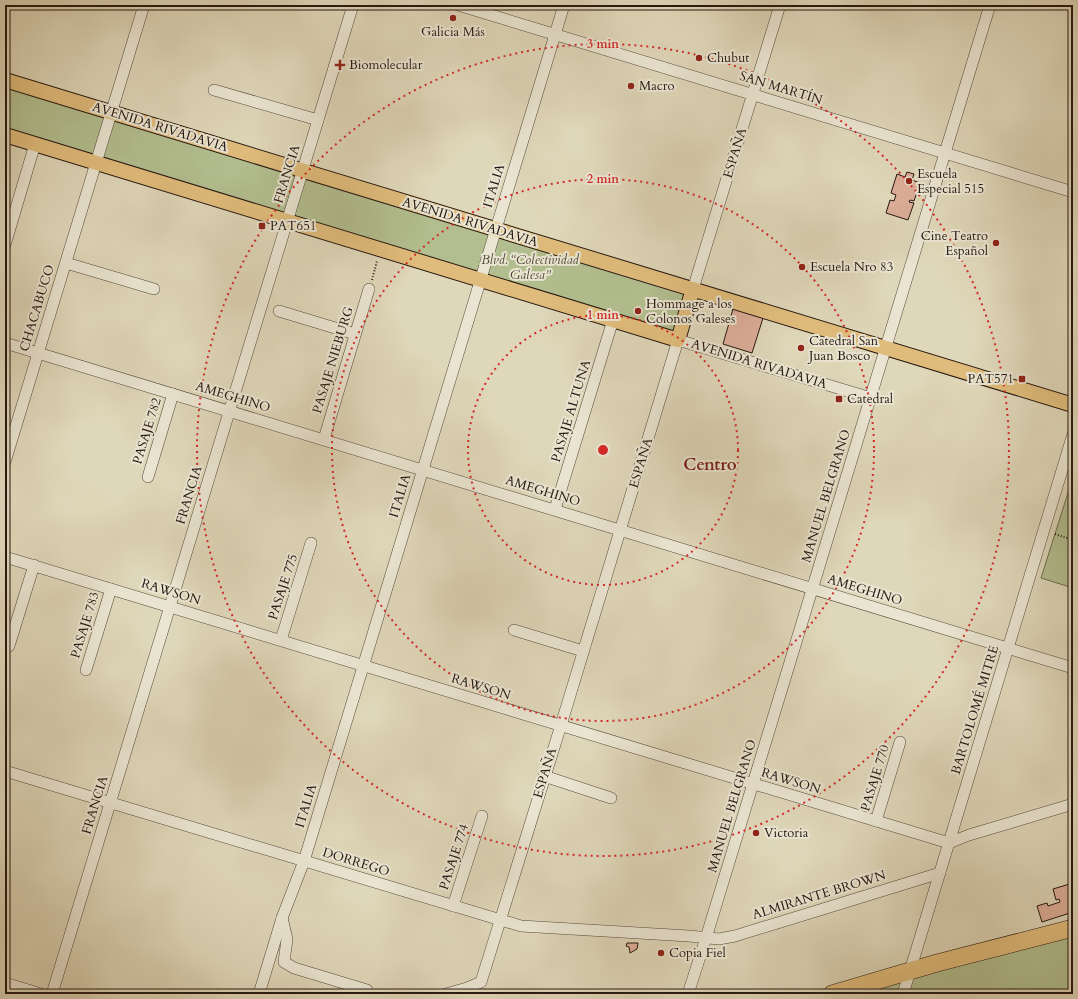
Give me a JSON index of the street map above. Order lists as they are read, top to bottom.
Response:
{
  "streets": {
    "main road": ["AVENIDA RIVADAVIA", "ESPAÑA"],
    "street": [
      "SAN MARTÍN",
      "FRANCIA",
      "ITALIA",
      "CHACABUCO",
      "PASAJE NIEBURG",
      "AMEGHINO",
      "PASAJE ALTUNA",
      "PASAJE 782",
      "MANUEL BELGRANO",
      "PASAJE 775",
      "RAWSON",
      "PASAJE 783",
      "BARTOLOMÉ MITRE",
      "PASAJE 770",
      "PASAJE 774",
      "DORREGO",
      "ALMIRANTE BROWN"
    ]
  },
  "crossings": [
    ["SAN MARTÍN", "ESPAÑA"],
    ["SAN MARTÍN", "ITALIA"],
    ["SAN MARTÍN", "MANUEL BELGRANO"],
    ["AVENIDA RIVADAVIA", "ESPAÑA"],
    ["AVENIDA RIVADAVIA", "FRANCIA"],
    ["AVENIDA RIVADAVIA", "ITALIA"],
    ["AVENIDA RIVADAVIA", "CHACABUCO"],
    ["AVENIDA RIVADAVIA", "PASAJE ALTUNA"],
    ["AVENIDA RIVADAVIA", "MANUEL BELGRANO"],
    ["ESPAÑA", "AMEGHINO"],
    ["ESPAÑA", "RAWSON"],
    ["ESPAÑA", "DORREGO"],
    ["FRANCIA", "AMEGHINO"],
    ["FRANCIA", "RAWSON"],
    ["FRANCIA", "DORREGO"],
    ["ITALIA", "AMEGHINO"],
    ["ITALIA", "RAWSON"],
    ["ITALIA", "DORREGO"],
    ["CHACABUCO", "AMEGHINO"],
    ["PASAJE NIEBURG", "AMEGHINO"],
    ["AMEGHINO", "PASAJE ALTUNA"],
    ["AMEGHINO", "PASAJE 782"],
    ["AMEGHINO", "MANUEL BELGRANO"],
    ["AMEGHINO", "BARTOLOMÉ MITRE"],
    ["MANUEL BELGRANO", "RAWSON"],
    ["MANUEL BELGRANO", "DORREGO"],
    ["MANUEL BELGRANO", "ALMIRANTE BROWN"],
    ["PASAJE 775", "RAWSON"],
    ["RAWSON", "PASAJE 783"],
    ["RAWSON", "BARTOLOMÉ MITRE"],
    ["RAWSON", "PASAJE 770"],
    ["BARTOLOMÉ MITRE", "ALMIRANTE BROWN"],
    ["PASAJE 774", "DORREGO"],
    ["DORREGO", "ALMIRANTE BROWN"]
  ],
  "districts": ["Centro"],
  "parks": ["Blvd. “Colectividad Galesa”"],
  "places": {
    "other": [
      "Galicia Más",
      "Chubut",
      "Macro",
      "Escuela Especial 515",
      "Cine Teatro Español",
      "Escuela Nro 83",
      "Hommage a los Colonos Galeses",
      "Catedral San Juan Bosco",
      "Victoria",
      "Copia Fiel"
    ],
    "health": ["Biomolecular"],
    "transit": ["PAT651", "PAT571", "Catedral"]
  },
  "rings": ["3 min", "2 min", "1 min"]
}
